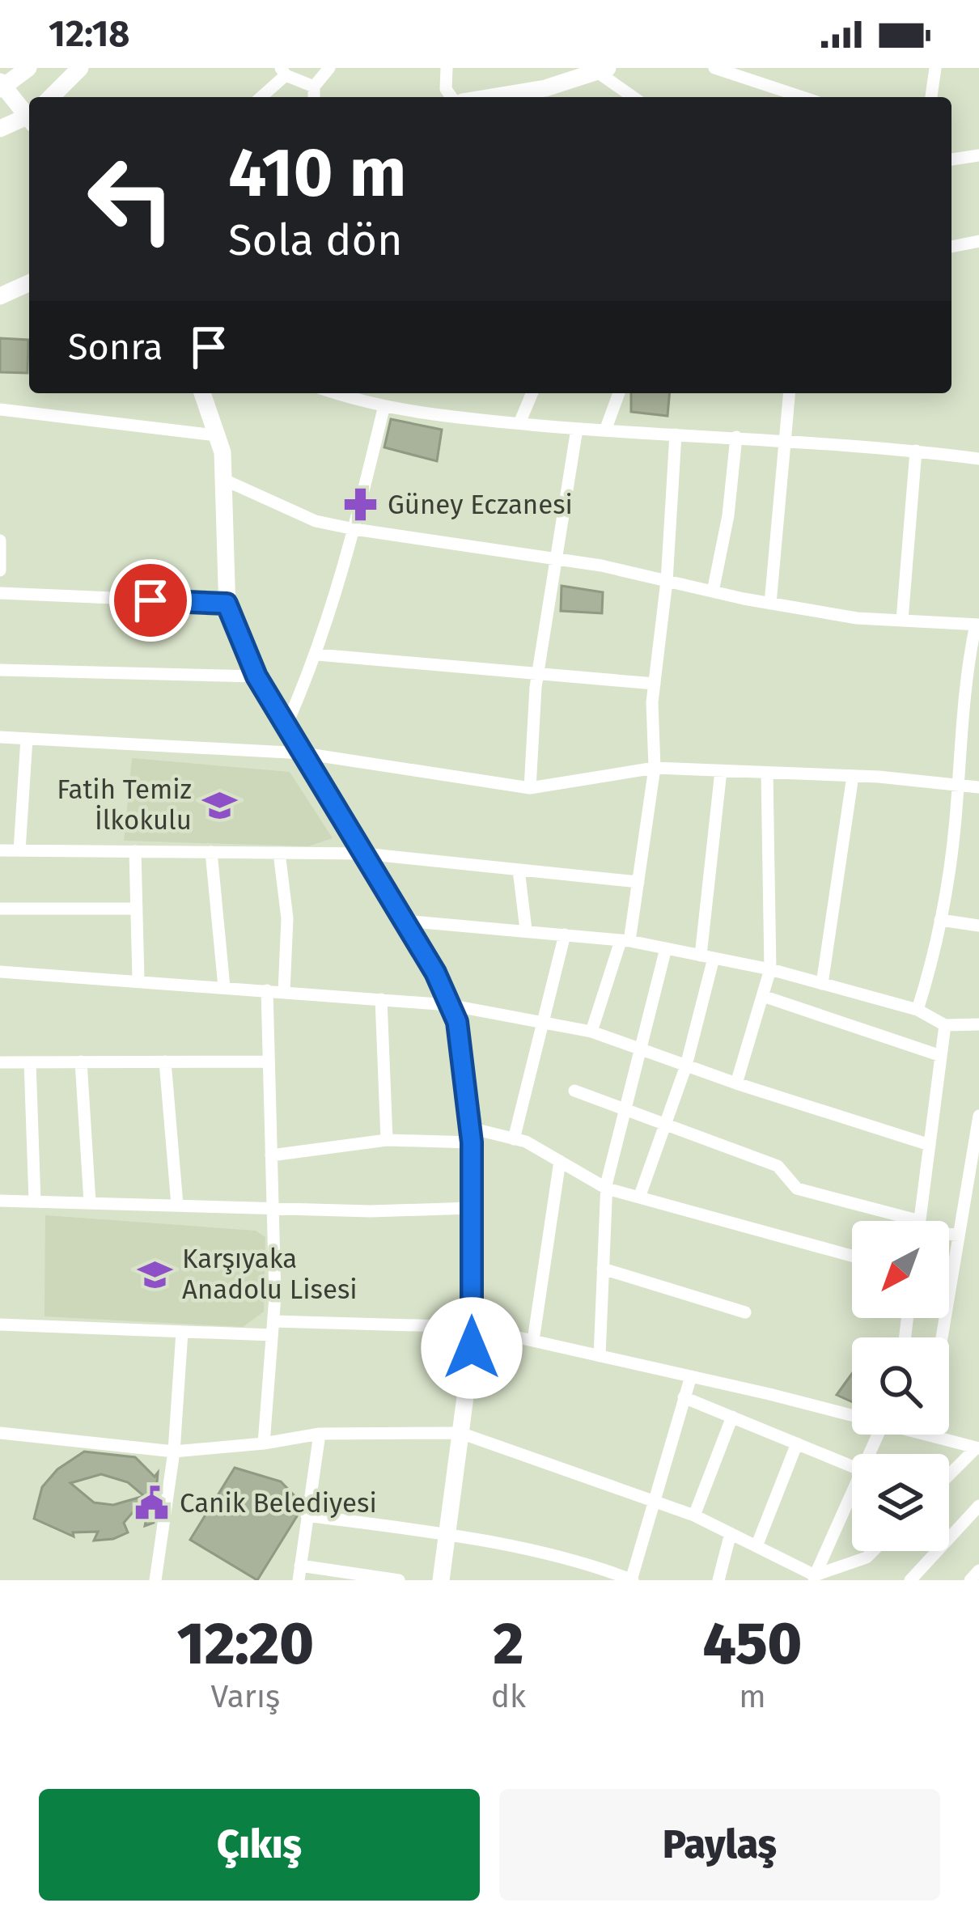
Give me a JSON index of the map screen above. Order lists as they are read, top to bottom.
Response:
{
  "places": {
    "pharmacy": ["Güney Eczanesi"],
    "school or university": ["Fatih Temiz İlkokulu", "Karşıyaka Anadolu Lisesi"],
    "public building": ["Canik Belediyesi"]
  },
  "north": "bottom left",
  "page": {
    "status": "12:18",
    "turn": ["410 m", "Sola dön"],
    "then": "Sonra",
    "eta": [
      "12:20",
      "Varış",
      "2",
      "dk",
      "450",
      "m"
    ],
    "buttons": ["Çıkış", "Paylaş"]
  }
}
